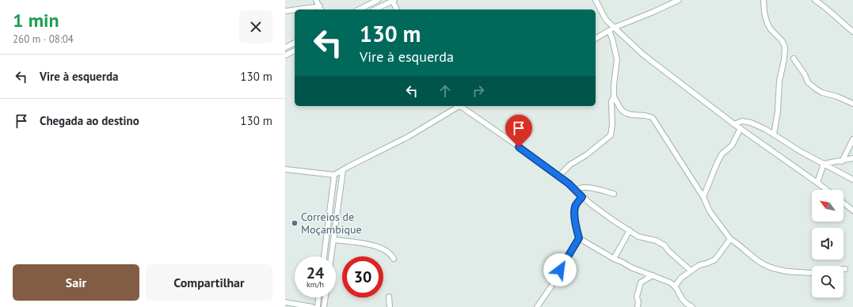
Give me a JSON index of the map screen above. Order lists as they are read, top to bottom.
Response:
{
  "places": ["Correios de Moçambique"],
  "north": "top left",
  "page": {
    "heading": ["1 min", "260 m · 08:04"],
    "turn": ["130 m", "Vire à esquerda"],
    "list": [
      {
        "name": "Vire à esquerda",
        "value": "130 m"
      },
      {
        "name": "Chegada ao destino",
        "value": "130 m"
      }
    ],
    "speed": "24 km/h",
    "limit": "30",
    "buttons": ["Sair", "Compartilhar"]
  }
}
